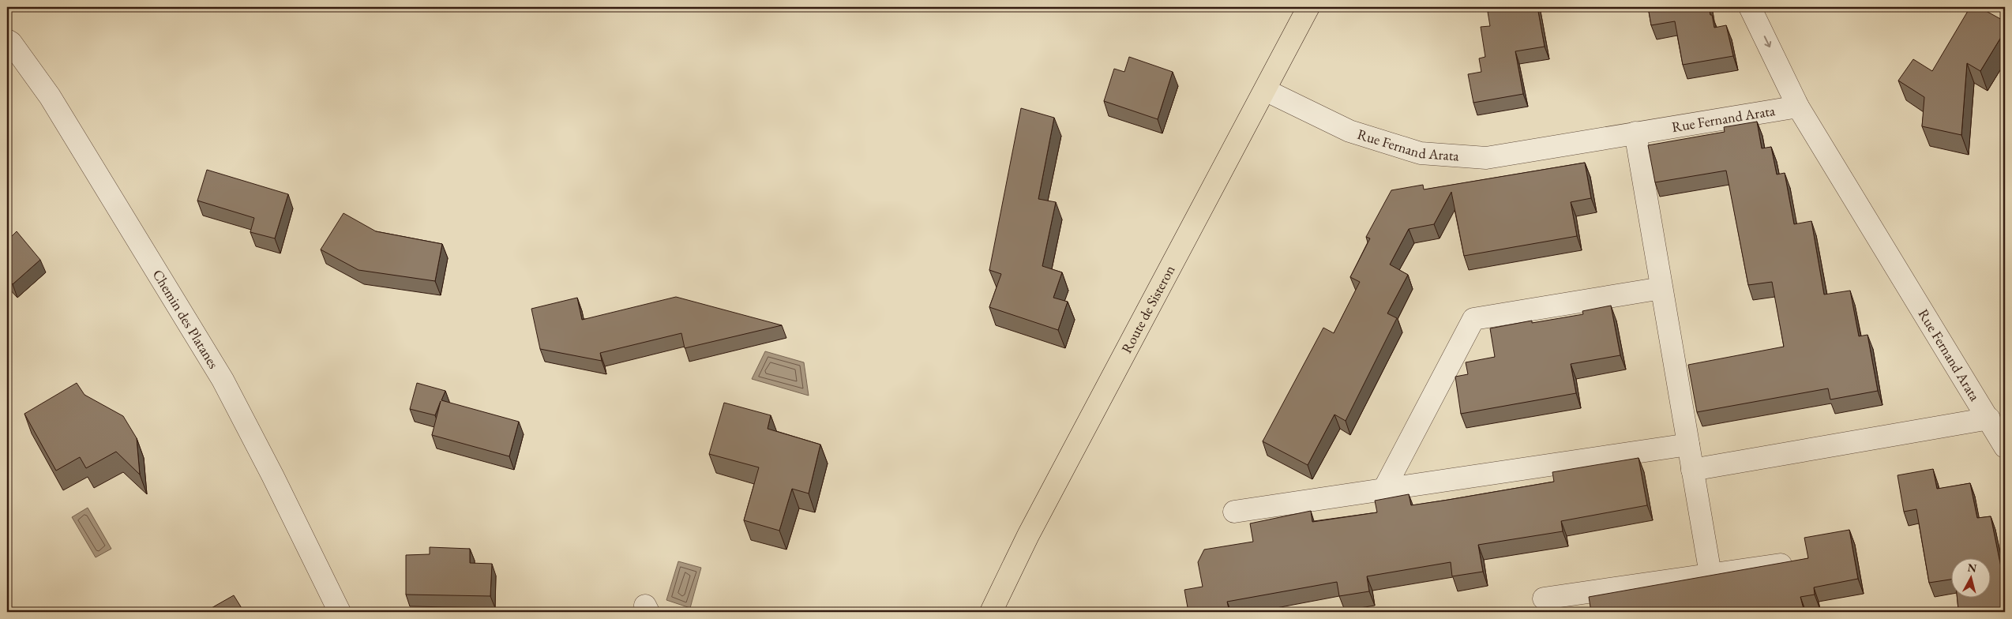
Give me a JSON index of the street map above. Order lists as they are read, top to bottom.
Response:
{
  "streets": {
    "main road": ["Route de Sisteron"],
    "street": ["Rue Fernand Arata", "Chemin des Platanes"]
  },
  "crossings": [
    ["Rue Fernand Arata", "Route de Sisteron"]
  ],
  "north": "top"
}
